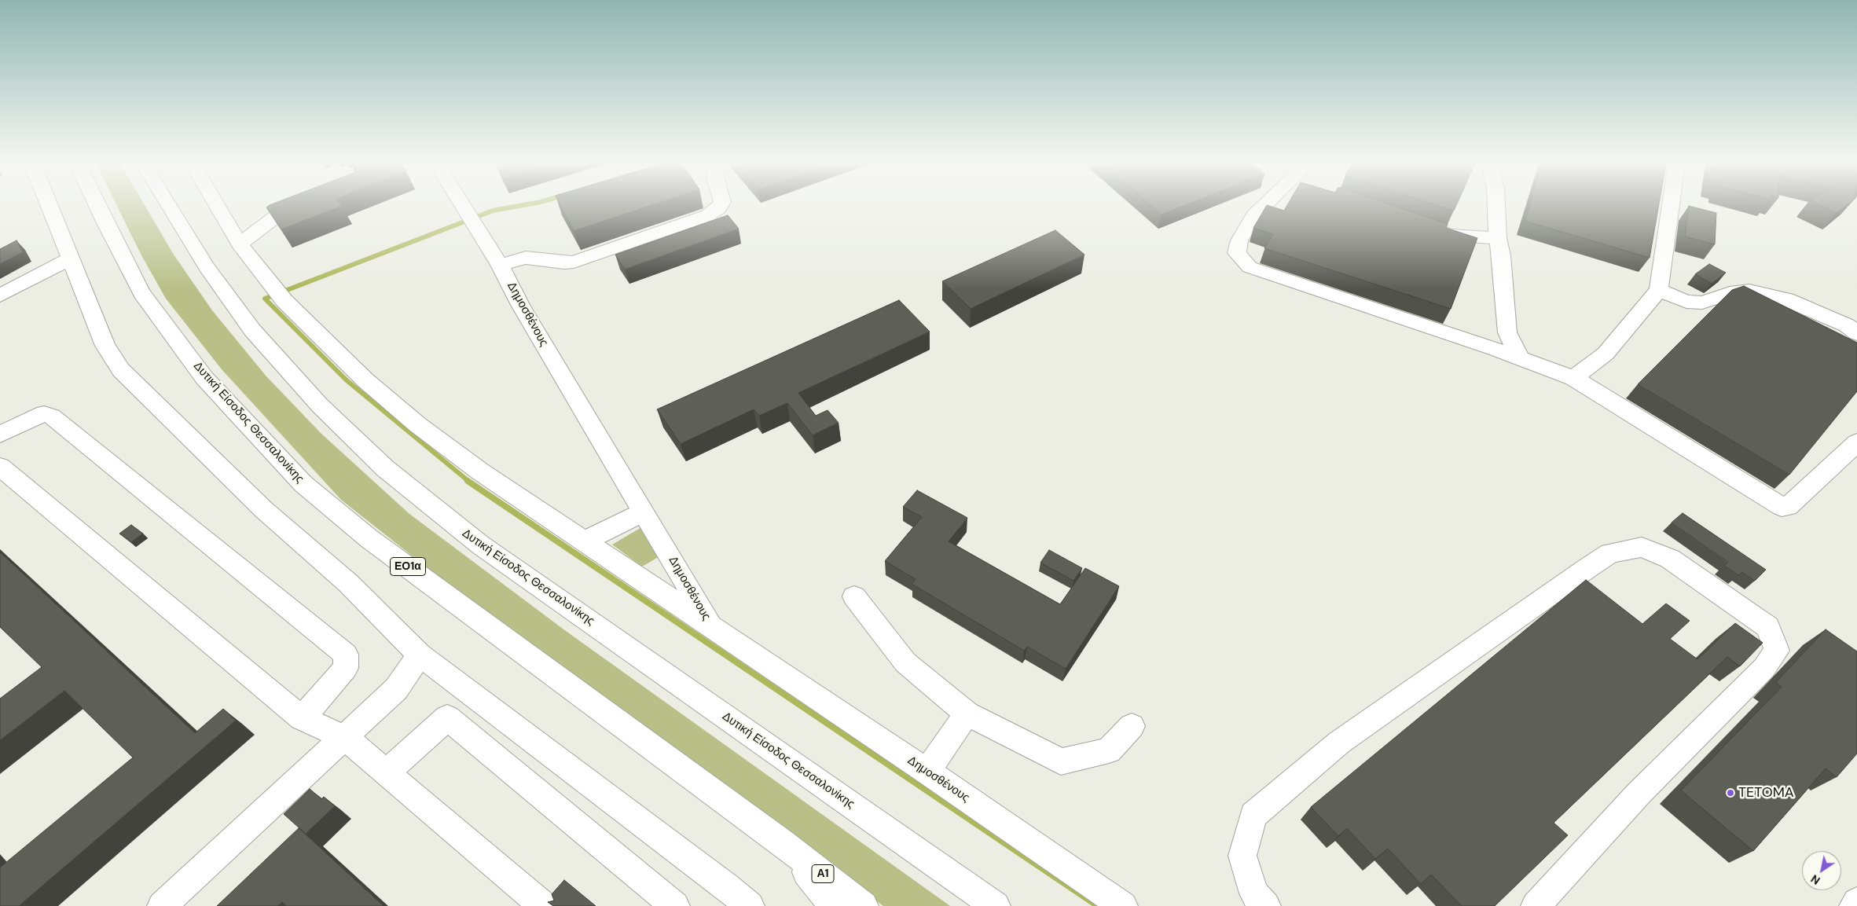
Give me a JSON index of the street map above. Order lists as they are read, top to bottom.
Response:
{
  "streets": {
    "main road": [
      "Δημοσθένους",
      "Δυτική Είσοδος Θεσσαλονίκης",
      "ΕΟ1α",
      "Α1"
    ]
  },
  "places": ["TETOMA"],
  "north": "bottom left"
}
